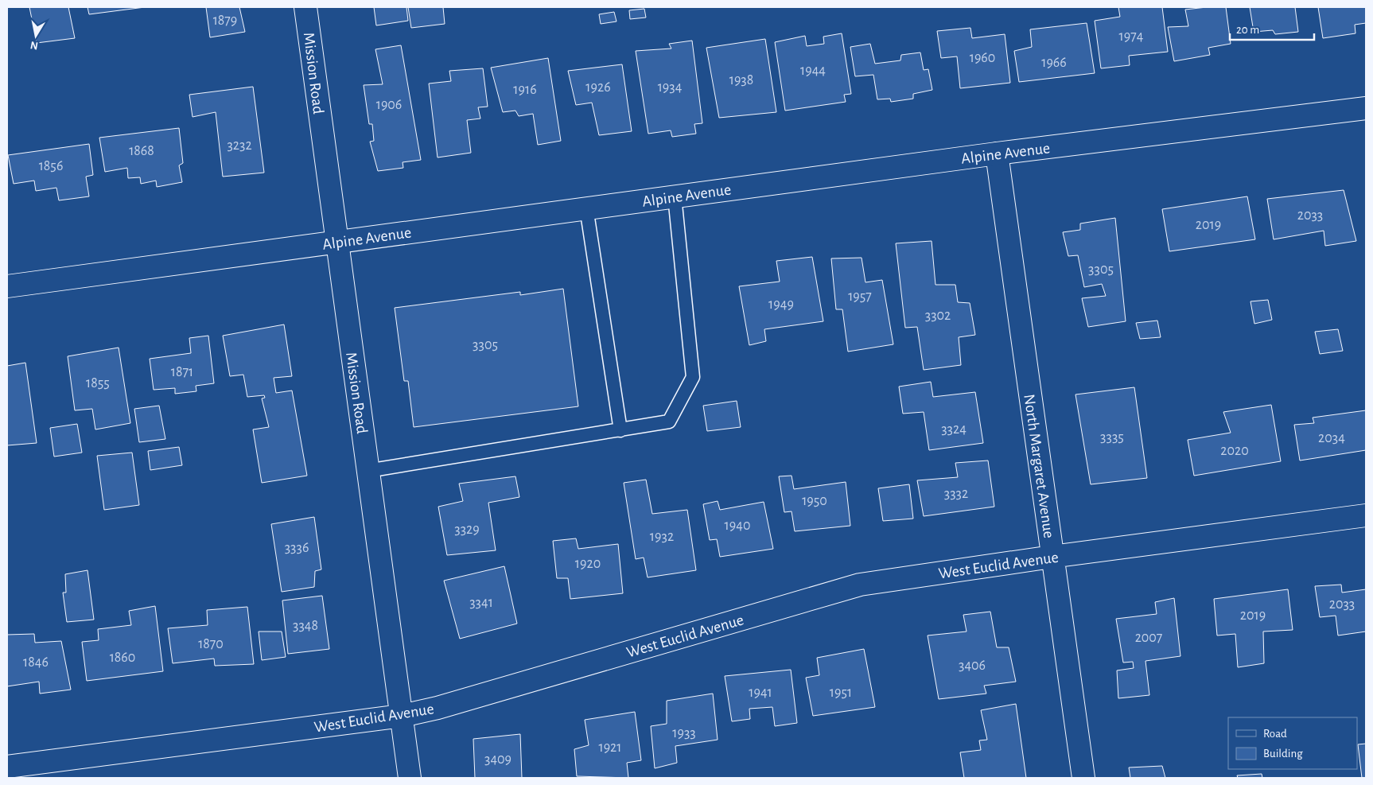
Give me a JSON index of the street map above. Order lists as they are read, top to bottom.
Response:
{
  "streets": {
    "street": [
      "Mission Road",
      "Alpine Avenue",
      "North Margaret Avenue",
      "West Euclid Avenue"
    ]
  },
  "crossings": [
    ["Mission Road", "Alpine Avenue"],
    ["Mission Road", "West Euclid Avenue"],
    ["Alpine Avenue", "North Margaret Avenue"],
    ["North Margaret Avenue", "West Euclid Avenue"]
  ],
  "house_numbers": [
    "1879",
    "1974",
    "1960",
    "1966",
    "1944",
    "1938",
    "1926",
    "1934",
    "1916",
    "1906",
    "3232",
    "1868",
    "1856",
    "2033",
    "2019",
    "3305",
    "1957",
    "1949",
    "3302",
    "3305",
    "1871",
    "1855",
    "3324",
    "3335",
    "2034",
    "2020",
    "3332",
    "1950",
    "1940",
    "3329",
    "1932",
    "3336",
    "1920",
    "3341",
    "2033",
    "2019",
    "3348",
    "2007",
    "1870",
    "1860",
    "1846",
    "3406",
    "1941",
    "1951",
    "1933",
    "1921",
    "3409"
  ],
  "legend": ["Road", "Building"],
  "scale_bar": "20 m",
  "north": "bottom"
}
